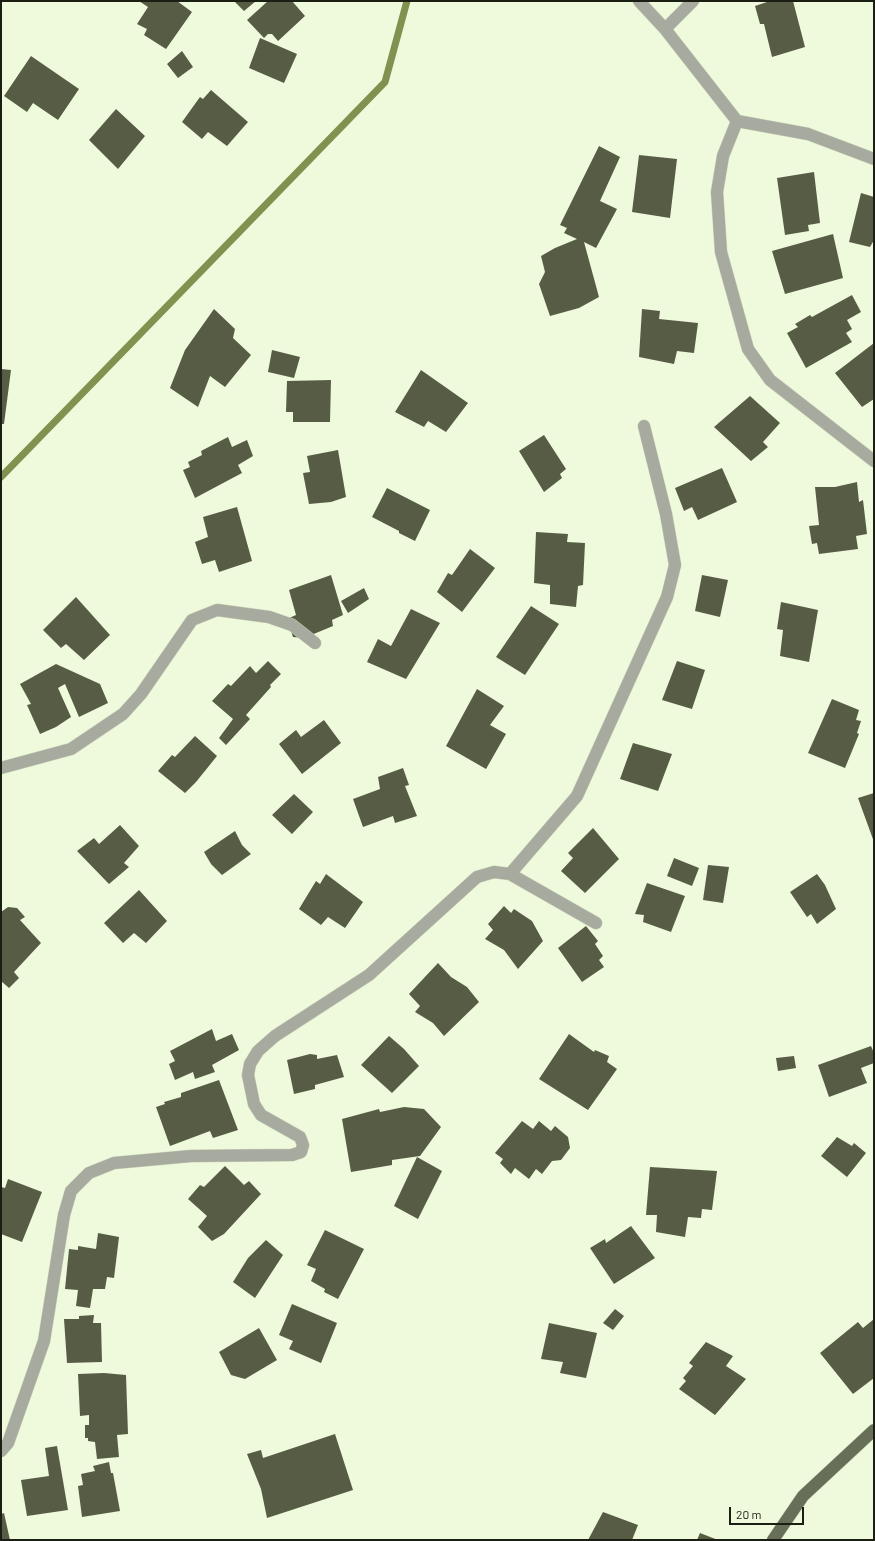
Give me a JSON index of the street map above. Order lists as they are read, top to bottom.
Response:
{
  "scale_bar": "20 m"
}
